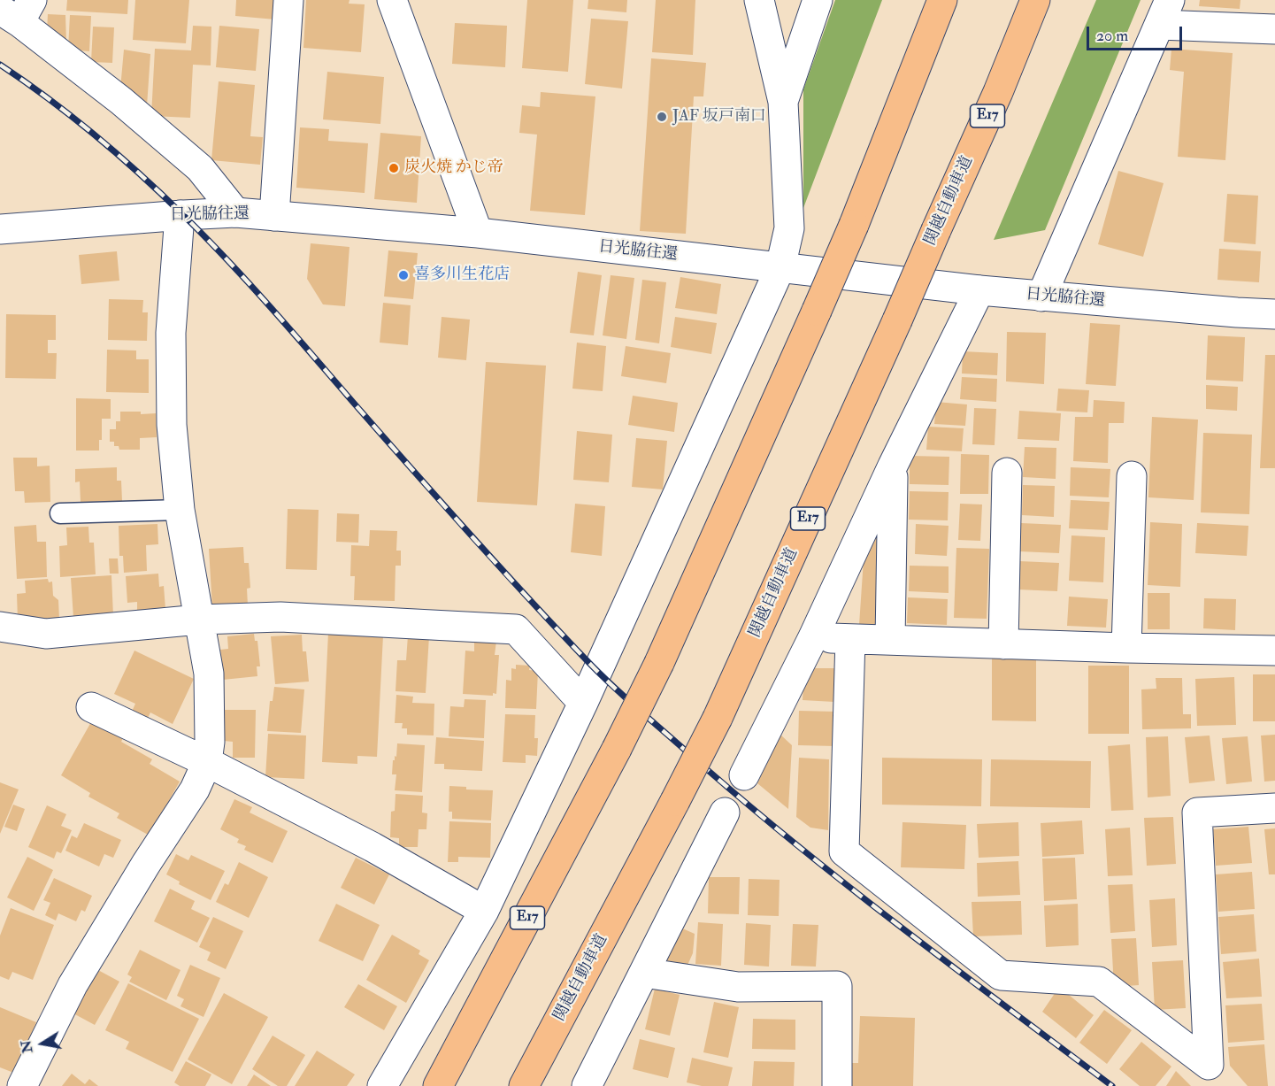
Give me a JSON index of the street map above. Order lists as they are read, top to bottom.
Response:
{
  "streets": {
    "highway": ["E17", "関越自動車道"],
    "street": ["日光脇往還"]
  },
  "places": ["JAF 坂戸南口", "炭火焼 かじ帝", "喜多川生花店"],
  "scale_bar": "20 m",
  "north": "left"
}
